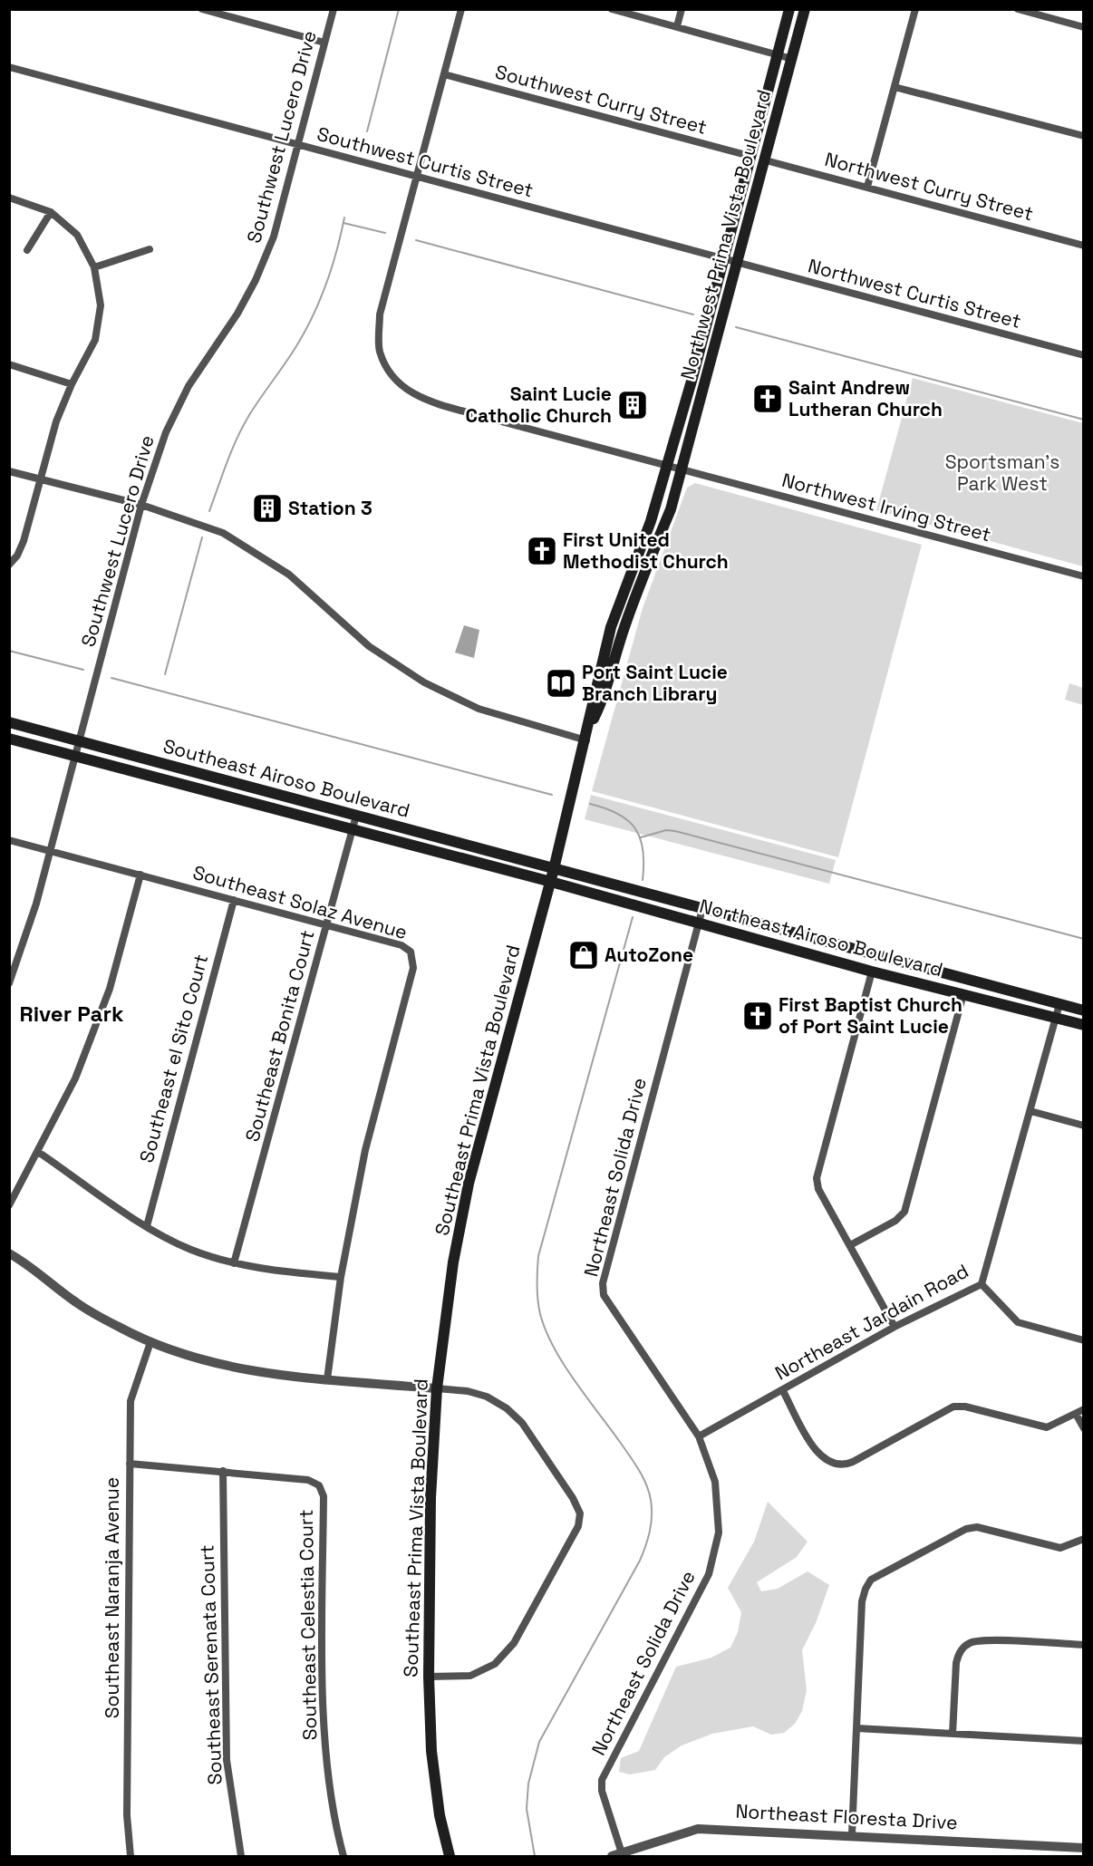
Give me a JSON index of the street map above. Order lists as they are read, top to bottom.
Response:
{
  "streets": {
    "main road": [
      "Northwest Prima Vista Boulevard",
      "Southeast Airoso Boulevard",
      "Northeast Airoso Boulevard",
      "Southeast Prima Vista Boulevard"
    ],
    "street": [
      "Southwest Curry Street",
      "Southwest Lucero Drive",
      "Southwest Curtis Street",
      "Northwest Curry Street",
      "Northwest Curtis Street",
      "Northwest Irving Street",
      "Southeast Solaz Avenue",
      "Southeast Bonita Court",
      "Southeast el Sito Court",
      "Northeast Solida Drive",
      "Northeast Jardain Road",
      "Southeast Naranja Avenue",
      "Southeast Celestia Court",
      "Southeast Serenata Court",
      "Northeast Floresta Drive"
    ]
  },
  "crossings": [
    ["Southwest Curry Street", "Northwest Prima Vista Boulevard"],
    ["Southwest Lucero Drive", "Southwest Curtis Street"],
    ["Southwest Lucero Drive", "Southeast Airoso Boulevard"],
    ["Southwest Lucero Drive", "Southeast Solaz Avenue"],
    ["Southwest Curtis Street", "Northwest Prima Vista Boulevard"],
    ["Southwest Curtis Street", "Northwest Curtis Street"],
    ["Southwest Curtis Street", "Northwest Irving Street"],
    ["Northwest Curry Street", "Northwest Prima Vista Boulevard"],
    ["Northwest Prima Vista Boulevard", "Northwest Curtis Street"],
    ["Northwest Prima Vista Boulevard", "Northwest Irving Street"],
    ["Northwest Prima Vista Boulevard", "Southeast Prima Vista Boulevard"],
    ["Southeast Airoso Boulevard", "Northeast Airoso Boulevard"],
    ["Southeast Airoso Boulevard", "Southeast Bonita Court"],
    ["Southeast Airoso Boulevard", "Southeast Prima Vista Boulevard"],
    ["Southeast Solaz Avenue", "Southeast Bonita Court"],
    ["Southeast Solaz Avenue", "Southeast el Sito Court"],
    ["Northeast Airoso Boulevard", "Southeast Prima Vista Boulevard"],
    ["Northeast Airoso Boulevard", "Northeast Solida Drive"],
    ["Northeast Airoso Boulevard", "Northeast Jardain Road"],
    ["Northeast Solida Drive", "Northeast Jardain Road"],
    ["Northeast Solida Drive", "Northeast Floresta Drive"],
    ["Southeast Naranja Avenue", "Southeast Celestia Court"],
    ["Southeast Celestia Court", "Southeast Serenata Court"]
  ],
  "districts": ["River Park"],
  "parks": ["Sportsman's Park West"],
  "places": {
    "church": ["Saint Andrew Lutheran Church", "First United Methodist Church", "First Baptist Church of Port Saint Lucie"],
    "building": ["Saint Lucie Catholic Church", "Station 3"],
    "library": ["Port Saint Lucie Branch Library"],
    "shop": ["AutoZone"]
  }
}
